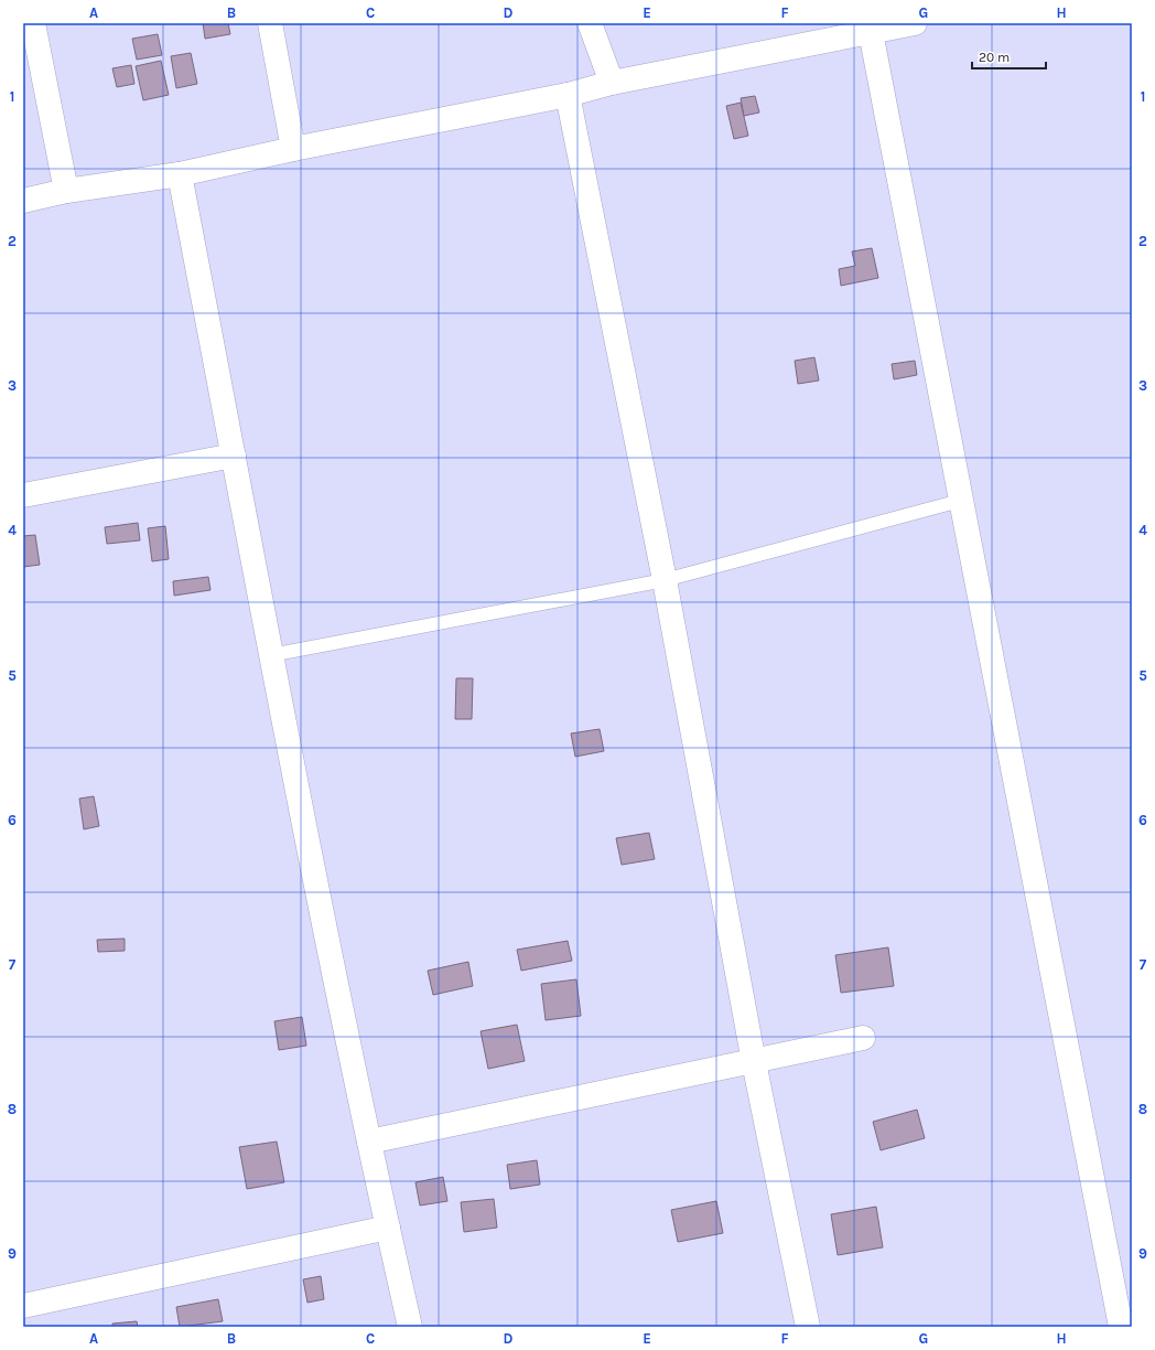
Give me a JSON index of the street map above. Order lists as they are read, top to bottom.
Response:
{
  "scale_bar": "20 m",
  "grid": {
    "columns": [
      "A",
      "B",
      "C",
      "D",
      "E",
      "F",
      "G",
      "H"
    ],
    "rows": [
      "1",
      "2",
      "3",
      "4",
      "5",
      "6",
      "7",
      "8",
      "9"
    ]
  }
}
